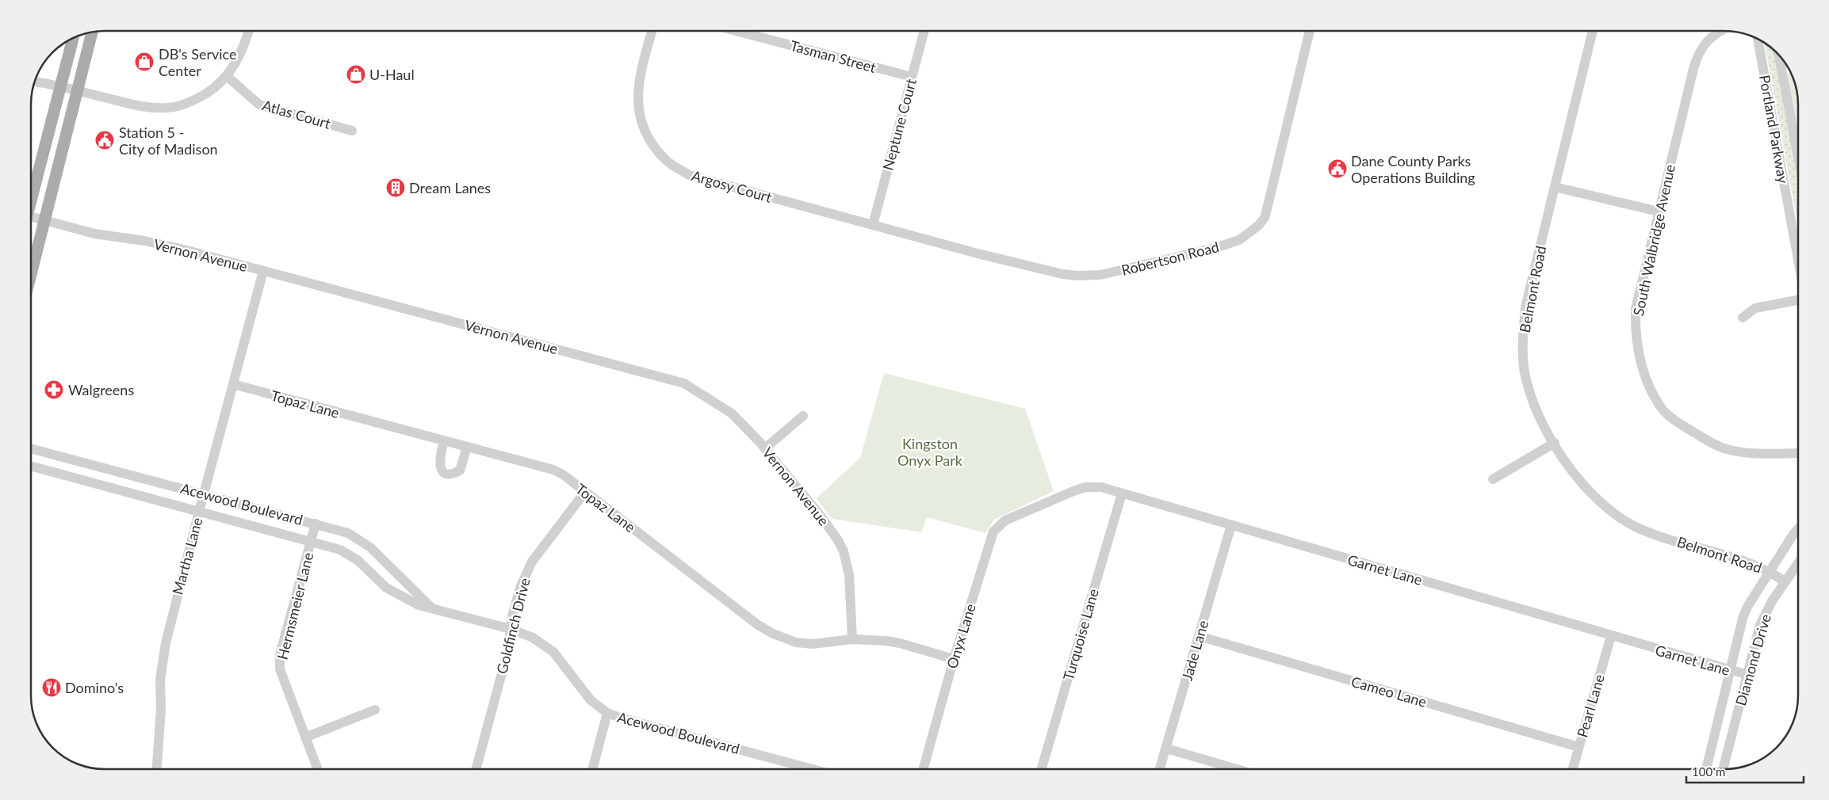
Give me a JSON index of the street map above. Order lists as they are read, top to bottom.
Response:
{
  "streets": {
    "street": [
      "Tasman Street",
      "Atlas Court",
      "Neptune Court",
      "Portland Parkway",
      "Argosy Court",
      "South Walbridge Avenue",
      "Vernon Avenue",
      "Robertson Road",
      "Belmont Road",
      "Topaz Lane",
      "Acewood Boulevard",
      "Martha Lane",
      "Garnet Lane",
      "Hermsmeier Lane",
      "Goldfinch Drive",
      "Turquoise Lane",
      "Onyx Lane",
      "Jade Lane",
      "Diamond Drive",
      "Cameo Lane",
      "Pearl Lane"
    ]
  },
  "crossings": [
    ["Tasman Street", "Neptune Court"],
    ["Neptune Court", "Argosy Court"],
    ["Neptune Court", "Robertson Road"],
    ["Argosy Court", "Robertson Road"],
    ["Vernon Avenue", "Topaz Lane"],
    ["Vernon Avenue", "Martha Lane"],
    ["Belmont Road", "Diamond Drive"],
    ["Topaz Lane", "Martha Lane"],
    ["Topaz Lane", "Goldfinch Drive"],
    ["Topaz Lane", "Onyx Lane"],
    ["Acewood Boulevard", "Martha Lane"],
    ["Acewood Boulevard", "Hermsmeier Lane"],
    ["Acewood Boulevard", "Goldfinch Drive"],
    ["Garnet Lane", "Turquoise Lane"],
    ["Garnet Lane", "Onyx Lane"],
    ["Garnet Lane", "Jade Lane"],
    ["Garnet Lane", "Diamond Drive"],
    ["Garnet Lane", "Pearl Lane"],
    ["Jade Lane", "Cameo Lane"],
    ["Cameo Lane", "Pearl Lane"]
  ],
  "parks": ["Kingston Onyx Park"],
  "places": {
    "shop": ["DB's Service Center", "U-Haul"],
    "public building": ["Station 5 - City of Madison", "Dane County Parks Operations Building"],
    "building": ["Dream Lanes"],
    "pharmacy": ["Walgreens"],
    "restaurant": ["Domino's"]
  },
  "scale_bar": "100 m"
}
